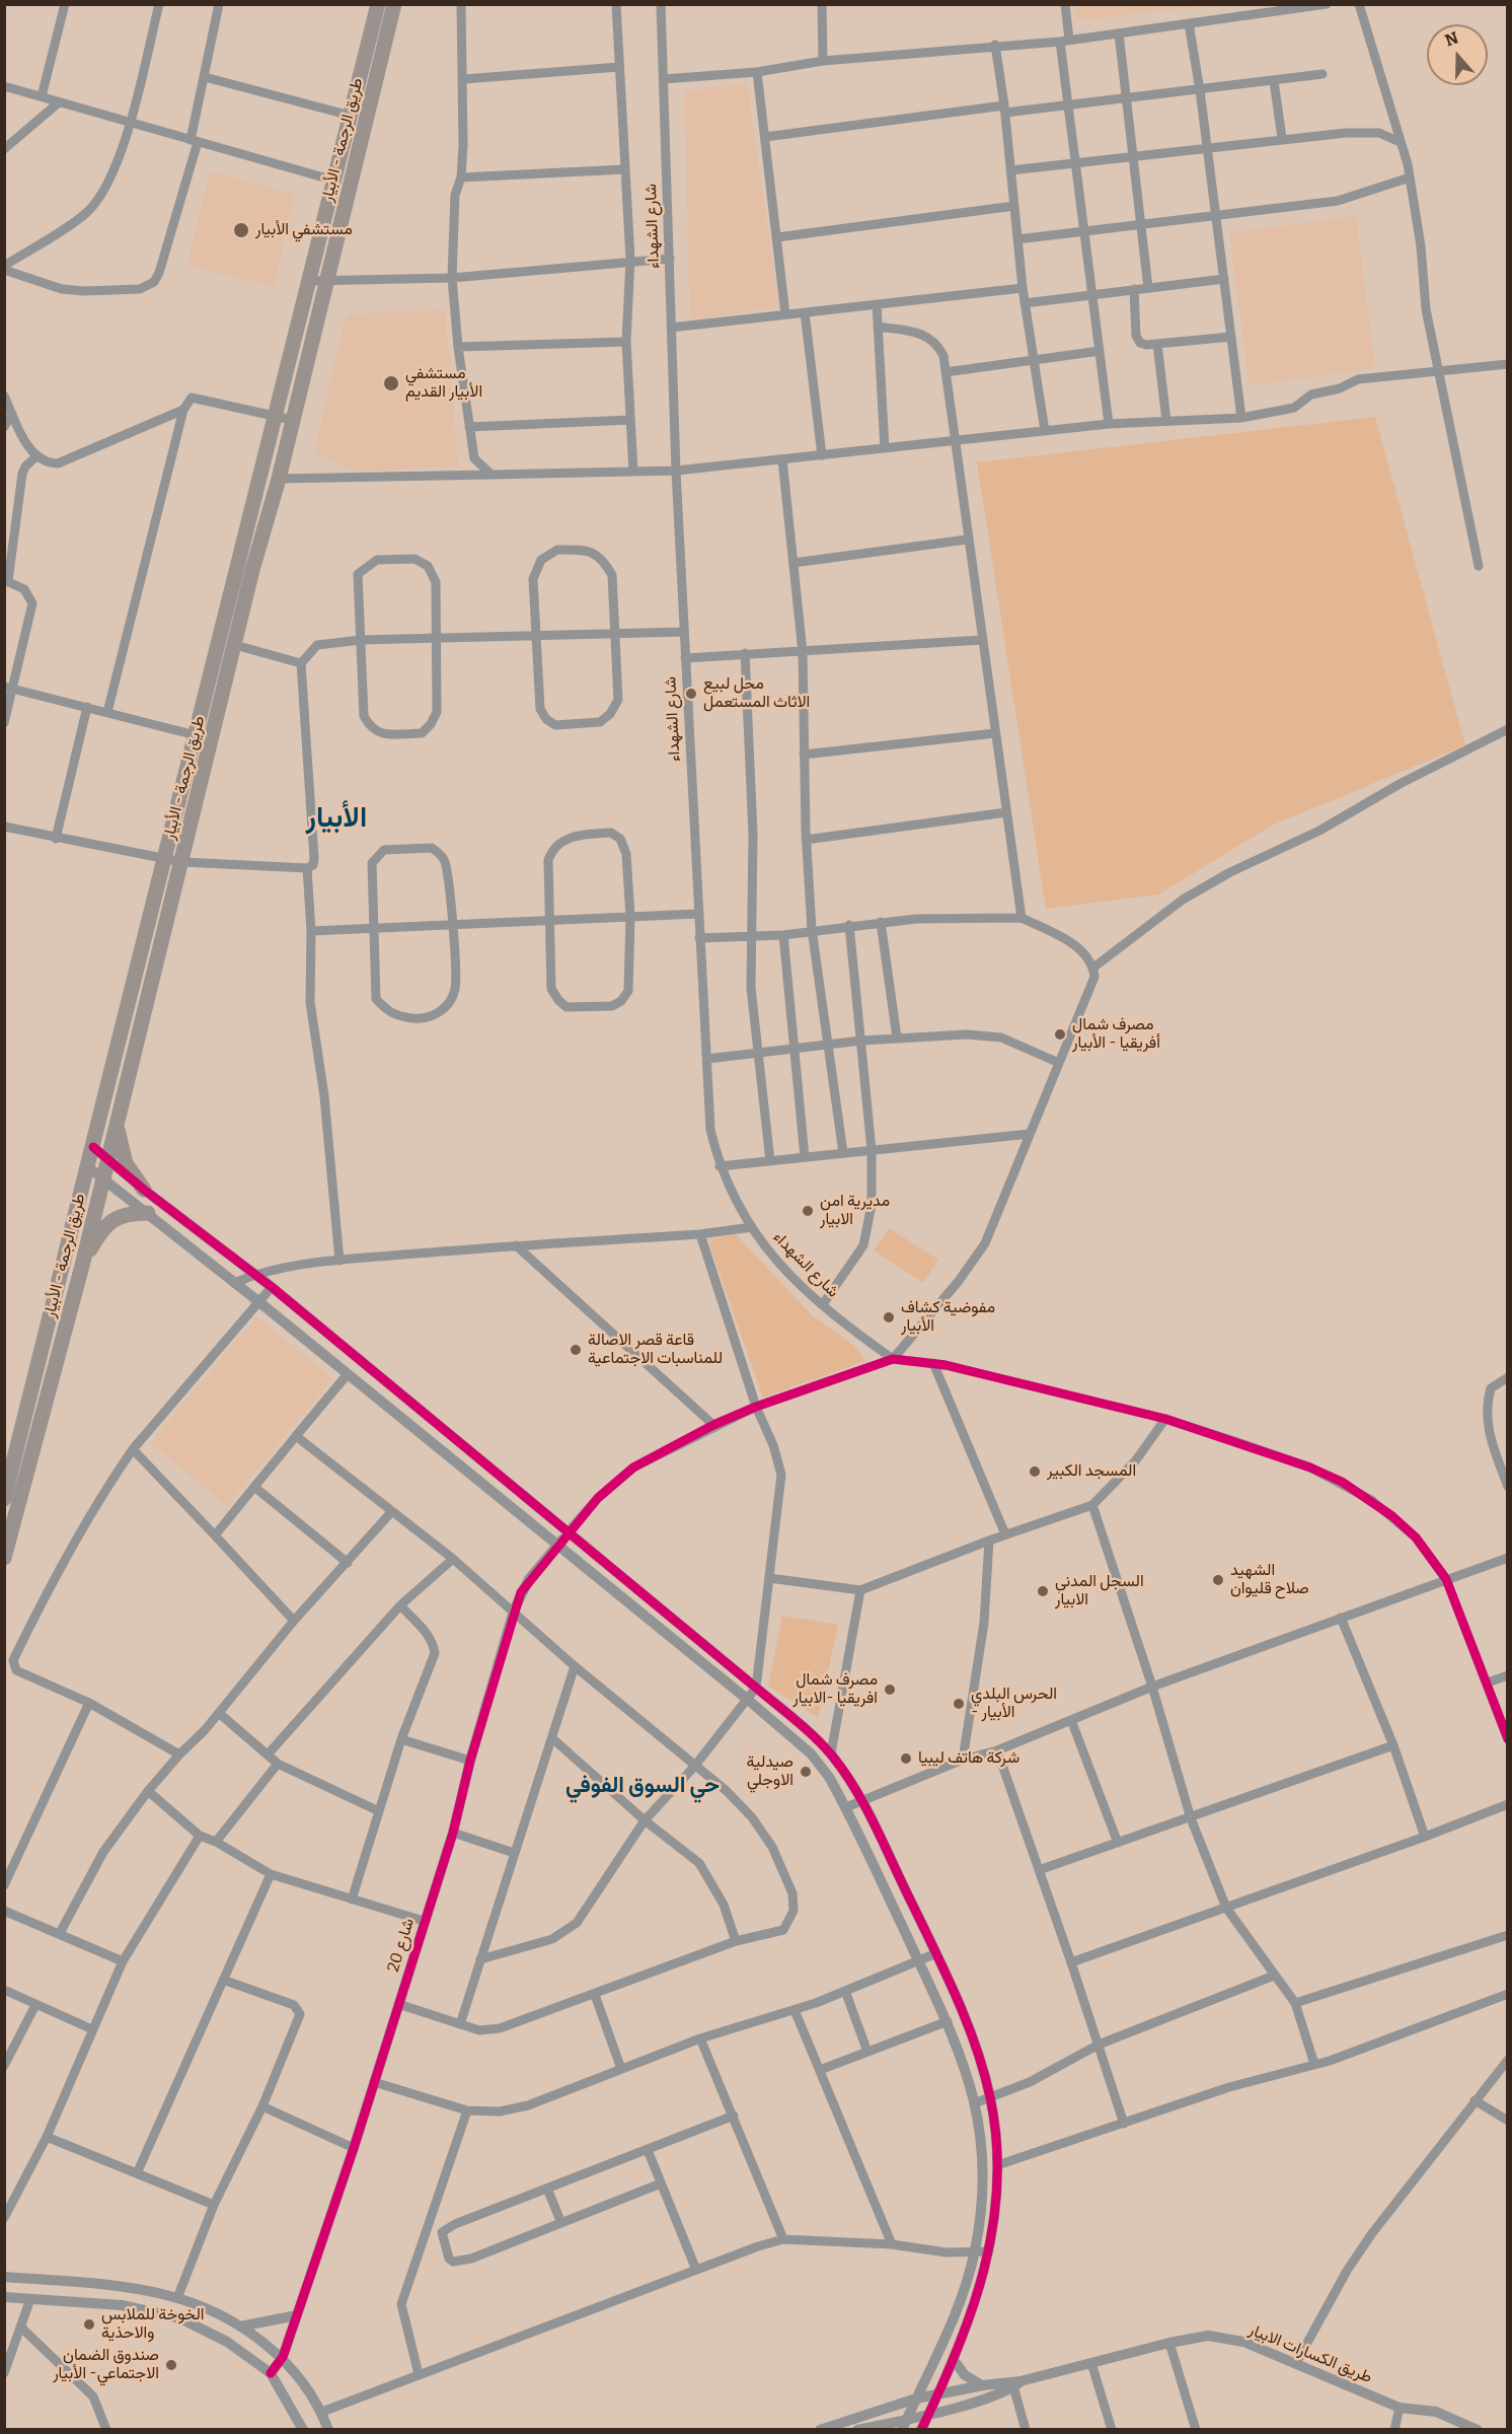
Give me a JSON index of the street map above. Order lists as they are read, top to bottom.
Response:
{
  "streets": {
    "highway": ["طريق الرجمة - الأبيار"],
    "street": ["شارع الشهداء", "شارع 20", "طريق الكسارات الابيار"]
  },
  "districts": ["الأبيار", "حي السوق الفوفي"],
  "places": [
    "مستشفي الأبيار",
    "مستشفي الأبيار القديم",
    "محل لبيع الاثاث المستعمل",
    "مصرف شمال أفريقيا - الأبيار",
    "مديرية امن الابيار",
    "مفوضية كشاف الأبيار",
    "قاعة قصر الاصالة للمناسبات الاجتماعية",
    "المسجد الكبير",
    "الشهيد صلاح قليوان",
    "السجل المدني الابيار",
    "مصرف شمال افريقيا -الابيار",
    "الحرس البلدي - الأبيار",
    "شركة هاتف ليبيا",
    "صيدلية الاوجلي",
    "الخوخة للملابس والاحذية",
    "صندوق الضمان الاجتماعي- الأبيار"
  ],
  "north": "top"
}
